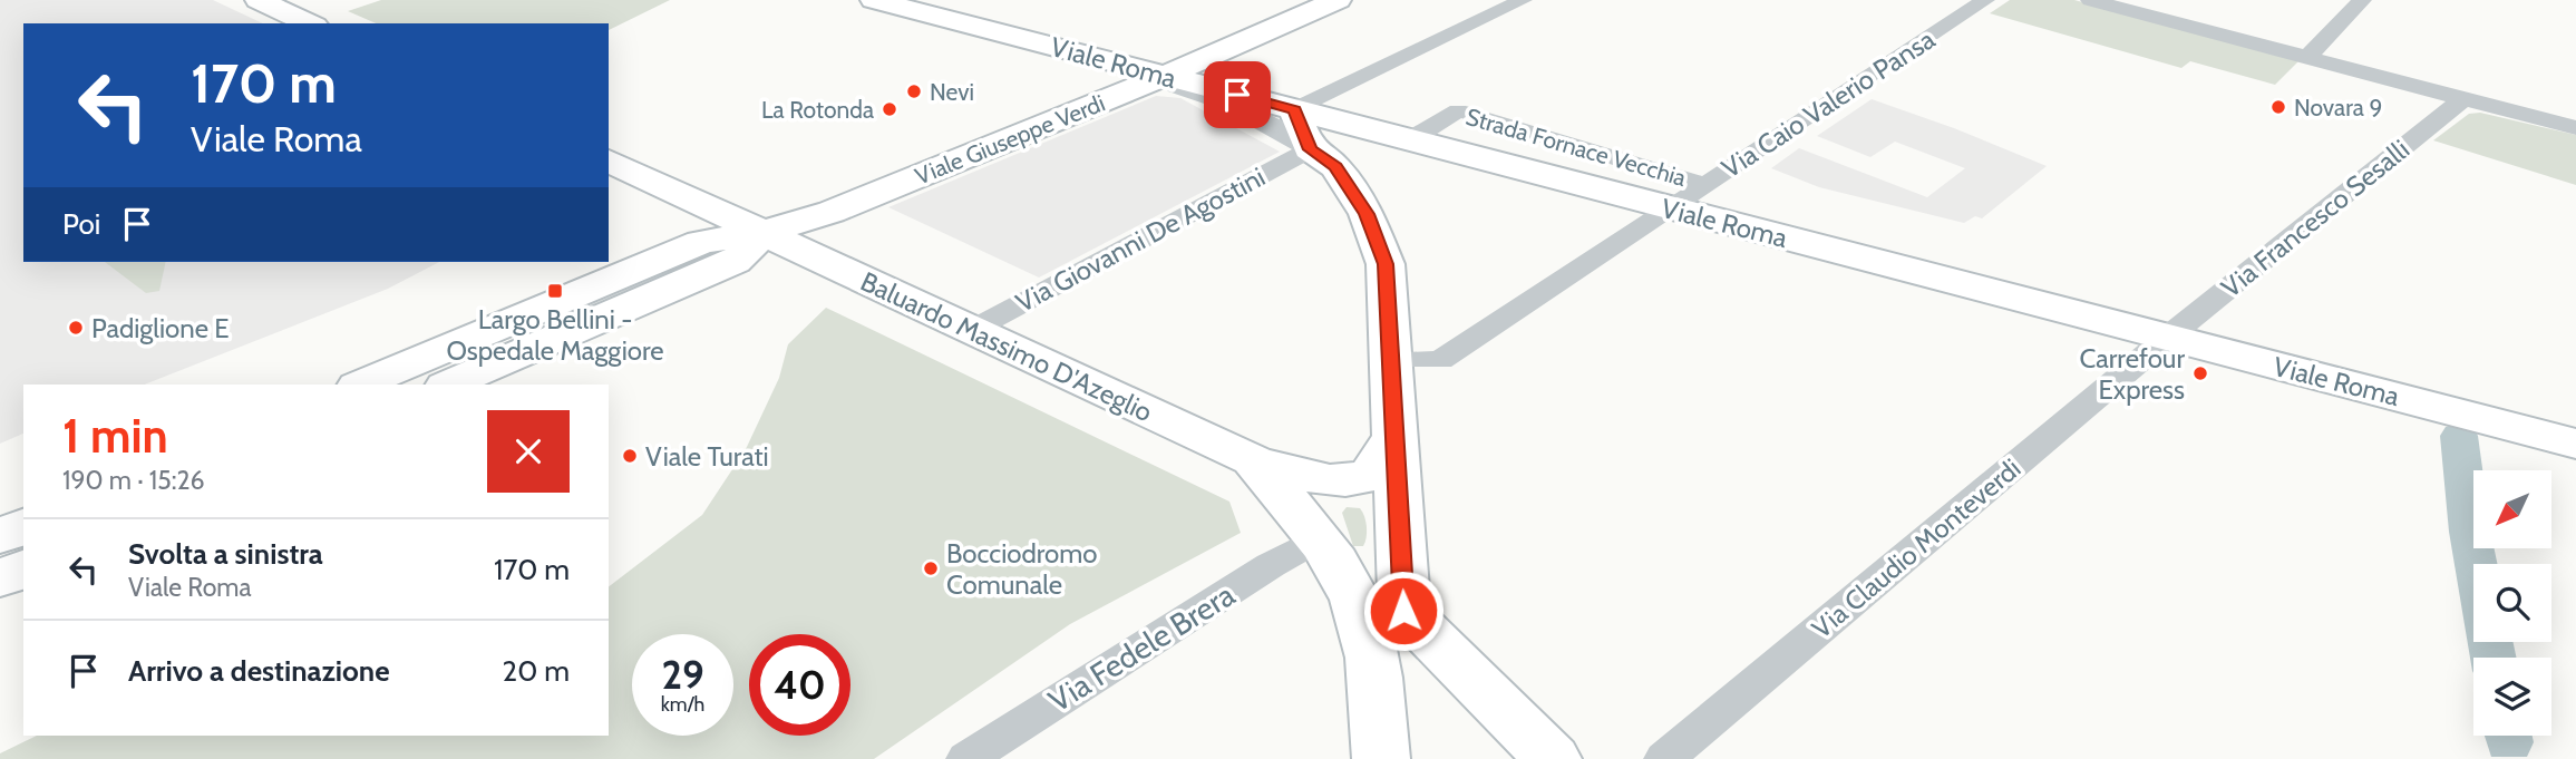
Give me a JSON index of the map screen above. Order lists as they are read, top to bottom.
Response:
{
  "streets": {
    "street": [
      "Viale Roma",
      "Via Caio Valerio Pansa",
      "Viale Giuseppe Verdi",
      "Strada Fornace Vecchia",
      "Via Francesco Sesalli",
      "Via Giovanni De Agostini",
      "Baluardo Massimo D'Azeglio",
      "Via Claudio Monteverdi",
      "Via Fedele Brera"
    ]
  },
  "crossings": [
    ["Viale Roma", "Via Caio Valerio Pansa"],
    ["Viale Roma", "Viale Giuseppe Verdi"],
    ["Viale Roma", "Strada Fornace Vecchia"],
    ["Viale Roma", "Via Francesco Sesalli"],
    ["Viale Roma", "Via Giovanni De Agostini"],
    ["Viale Roma", "Via Claudio Monteverdi"],
    ["Via Caio Valerio Pansa", "Strada Fornace Vecchia"],
    ["Viale Giuseppe Verdi", "Baluardo Massimo D'Azeglio"],
    ["Via Francesco Sesalli", "Via Claudio Monteverdi"],
    ["Via Giovanni De Agostini", "Baluardo Massimo D'Azeglio"]
  ],
  "places": {
    "other": [
      "Nevi",
      "Novara 9",
      "La Rotonda",
      "Padiglione E",
      "Carrefour Express",
      "Viale Turati",
      "Bocciodromo Comunale"
    ],
    "transit": ["Largo Bellini - Ospedale Maggiore"]
  },
  "north": "bottom left",
  "page": {
    "turn": ["170 m", "Viale Roma"],
    "then": "Poi",
    "heading": ["1 min", "190 m · 15:26"],
    "list": [
      {
        "name": "Svolta a sinistra",
        "note": "Viale Roma",
        "value": "170 m"
      },
      {
        "name": "Arrivo a destinazione",
        "value": "20 m"
      }
    ],
    "speed": "29 km/h",
    "limit": "40"
  }
}
